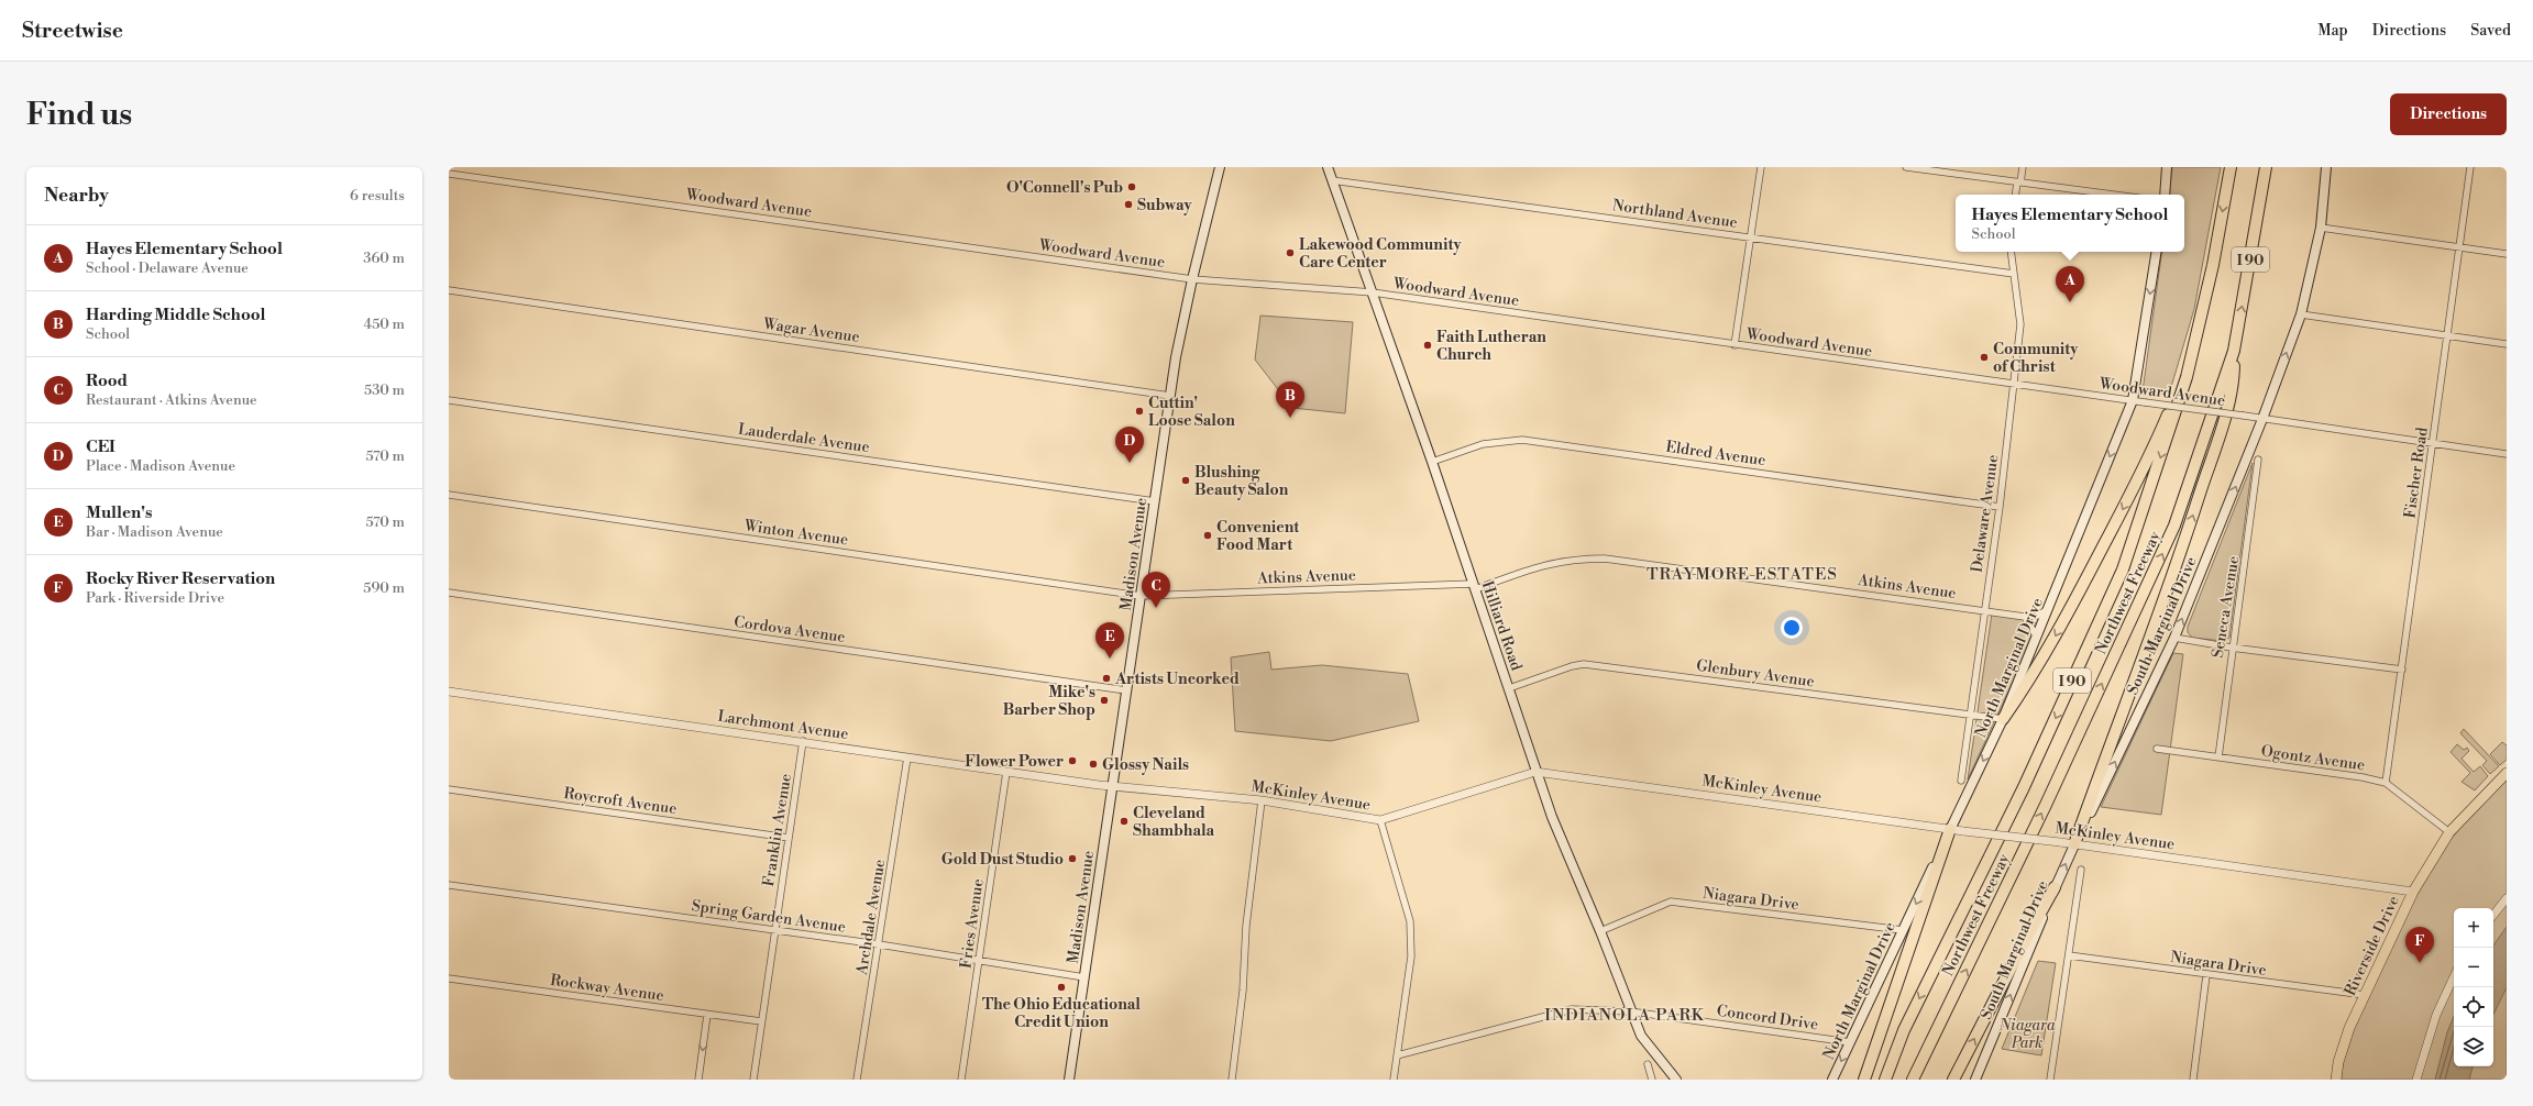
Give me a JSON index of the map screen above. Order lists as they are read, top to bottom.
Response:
{
  "streets": {
    "highway": ["I 90", "Northwest Freeway"],
    "main road": [
      "Madison Avenue",
      "Hilliard Road",
      "South Marginal Drive",
      "North Marginal Drive",
      "Riverside Drive"
    ],
    "street": [
      "Woodward Avenue",
      "Northland Avenue",
      "Wagar Avenue",
      "Lauderdale Avenue",
      "Eldred Avenue",
      "Fischer Road",
      "Delaware Avenue",
      "Winton Avenue",
      "Atkins Avenue",
      "Seneca Avenue",
      "Cordova Avenue",
      "Glenbury Avenue",
      "Larchmont Avenue",
      "Ogontz Avenue",
      "McKinley Avenue",
      "Roycroft Avenue",
      "Franklin Avenue",
      "Niagara Drive",
      "Spring Garden Avenue",
      "Archdale Avenue",
      "Fries Avenue",
      "Rockway Avenue",
      "Concord Drive"
    ]
  },
  "crossings": [
    ["Woodward Avenue", "Fischer Road"],
    ["Woodward Avenue", "Delaware Avenue"],
    ["Woodward Avenue", "Madison Avenue"],
    ["Woodward Avenue", "Hilliard Road"],
    ["Woodward Avenue", "South Marginal Drive"],
    ["Woodward Avenue", "North Marginal Drive"],
    ["Northland Avenue", "Delaware Avenue"],
    ["Northland Avenue", "Hilliard Road"],
    ["Wagar Avenue", "Madison Avenue"],
    ["Lauderdale Avenue", "Madison Avenue"],
    ["Eldred Avenue", "Delaware Avenue"],
    ["Eldred Avenue", "Hilliard Road"],
    ["Fischer Road", "Ogontz Avenue"],
    ["Delaware Avenue", "Atkins Avenue"],
    ["Delaware Avenue", "Glenbury Avenue"],
    ["Winton Avenue", "Madison Avenue"],
    ["Winton Avenue", "Atkins Avenue"],
    ["Madison Avenue", "Atkins Avenue"],
    ["Madison Avenue", "Cordova Avenue"],
    ["Madison Avenue", "Larchmont Avenue"],
    ["Madison Avenue", "McKinley Avenue"],
    ["Madison Avenue", "Spring Garden Avenue"],
    ["Atkins Avenue", "Hilliard Road"],
    ["Atkins Avenue", "North Marginal Drive"],
    ["Seneca Avenue", "Ogontz Avenue"],
    ["Hilliard Road", "Glenbury Avenue"],
    ["Hilliard Road", "McKinley Avenue"],
    ["Hilliard Road", "Niagara Drive"],
    ["Hilliard Road", "Concord Drive"],
    ["South Marginal Drive", "McKinley Avenue"],
    ["North Marginal Drive", "Glenbury Avenue"],
    ["North Marginal Drive", "McKinley Avenue"],
    ["North Marginal Drive", "Niagara Drive"],
    ["North Marginal Drive", "Concord Drive"],
    ["Larchmont Avenue", "McKinley Avenue"],
    ["Larchmont Avenue", "Franklin Avenue"],
    ["Larchmont Avenue", "Archdale Avenue"],
    ["Larchmont Avenue", "Fries Avenue"],
    ["Ogontz Avenue", "Riverside Drive"],
    ["McKinley Avenue", "Riverside Drive"],
    ["Roycroft Avenue", "Franklin Avenue"],
    ["Franklin Avenue", "Spring Garden Avenue"],
    ["Franklin Avenue", "Rockway Avenue"],
    ["Niagara Drive", "Riverside Drive"],
    ["Spring Garden Avenue", "Archdale Avenue"],
    ["Spring Garden Avenue", "Fries Avenue"]
  ],
  "one_way": ["South Marginal Drive", "North Marginal Drive"],
  "districts": ["TRAYMORE ESTATES", "INDIANOLA PARK"],
  "parks": ["Niagara Park"],
  "places": [
    "O'Connell's Pub",
    "Subway",
    "Lakewood Community Care Center",
    "Faith Lutheran Church",
    "Community of Christ",
    "Cuttin' Loose Salon",
    "Blushing Beauty Salon",
    "Convenient Food Mart",
    "Artists Uncorked",
    "Mike's Barber Shop",
    "Flower Power",
    "Glossy Nails",
    "Cleveland Shambhala",
    "Gold Dust Studio",
    "The Ohio Educational Credit Union"
  ],
  "page": {
    "header": "Streetwise",
    "nav": ["Map", "Directions", "Saved"],
    "buttons": "Directions",
    "title": "Find us",
    "heading": ["Nearby", "6 results"],
    "popup": ["Hayes Elementary School", "School"],
    "list": [
      {
        "mark": "A",
        "name": "Hayes Elementary School",
        "note": "School · Delaware Avenue",
        "value": "360 m"
      },
      {
        "mark": "B",
        "name": "Harding Middle School",
        "note": "School",
        "value": "450 m"
      },
      {
        "mark": "C",
        "name": "Rood",
        "note": "Restaurant · Atkins Avenue",
        "value": "530 m"
      },
      {
        "mark": "D",
        "name": "CEI",
        "note": "Place · Madison Avenue",
        "value": "570 m"
      },
      {
        "mark": "E",
        "name": "Mullen's",
        "note": "Bar · Madison Avenue",
        "value": "570 m"
      },
      {
        "mark": "F",
        "name": "Rocky River Reservation",
        "note": "Park · Riverside Drive",
        "value": "590 m"
      }
    ],
    "pins": [
      "A",
      "B",
      "D",
      "C",
      "E",
      "F"
    ],
    "map_buttons": ["+", "−"]
  }
}
